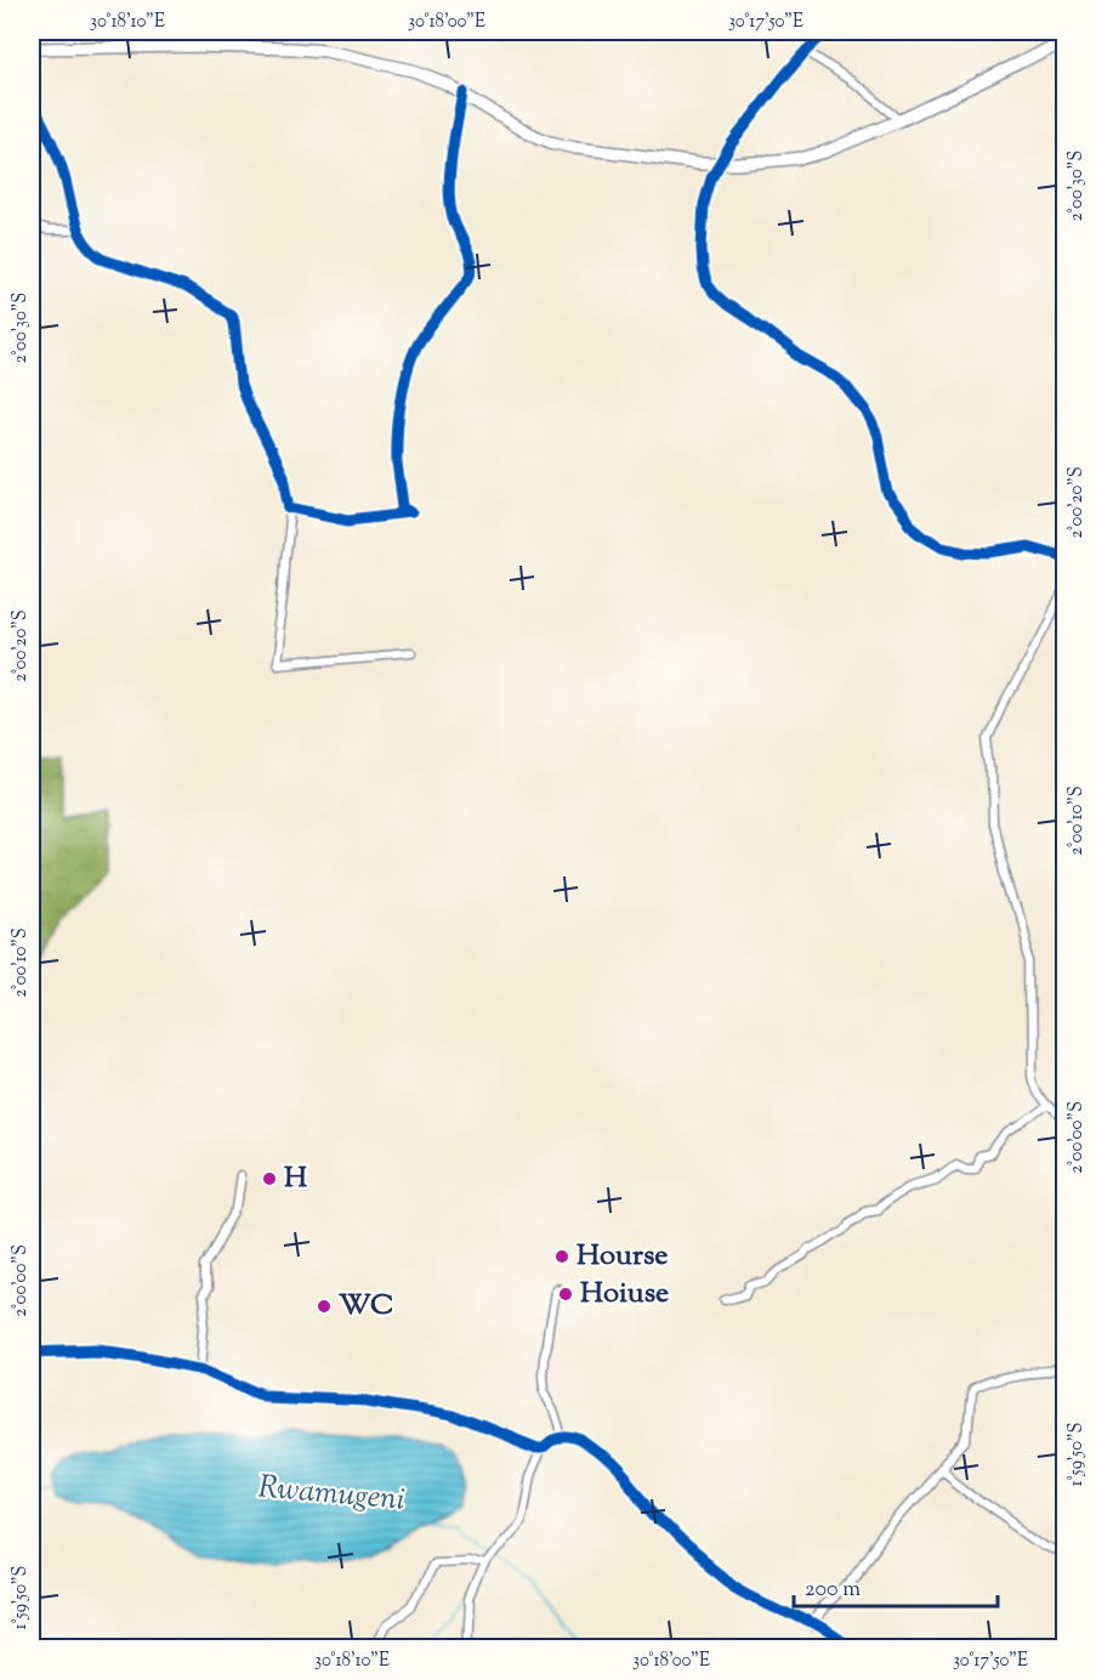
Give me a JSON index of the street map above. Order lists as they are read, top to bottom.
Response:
{
  "water": ["Rwamugeni"],
  "places": [
    "H",
    "Hourse",
    "Hoiuse",
    "WC"
  ],
  "scale_bar": "200 m",
  "coordinates": [
    "30°18'10\"E",
    "30°18'00\"E",
    "30°17'50\"E",
    "2°00'30\"S",
    "2°00'20\"S",
    "2°00'10\"S",
    "2°00'00\"S",
    "1°59'50\"S"
  ]
}
